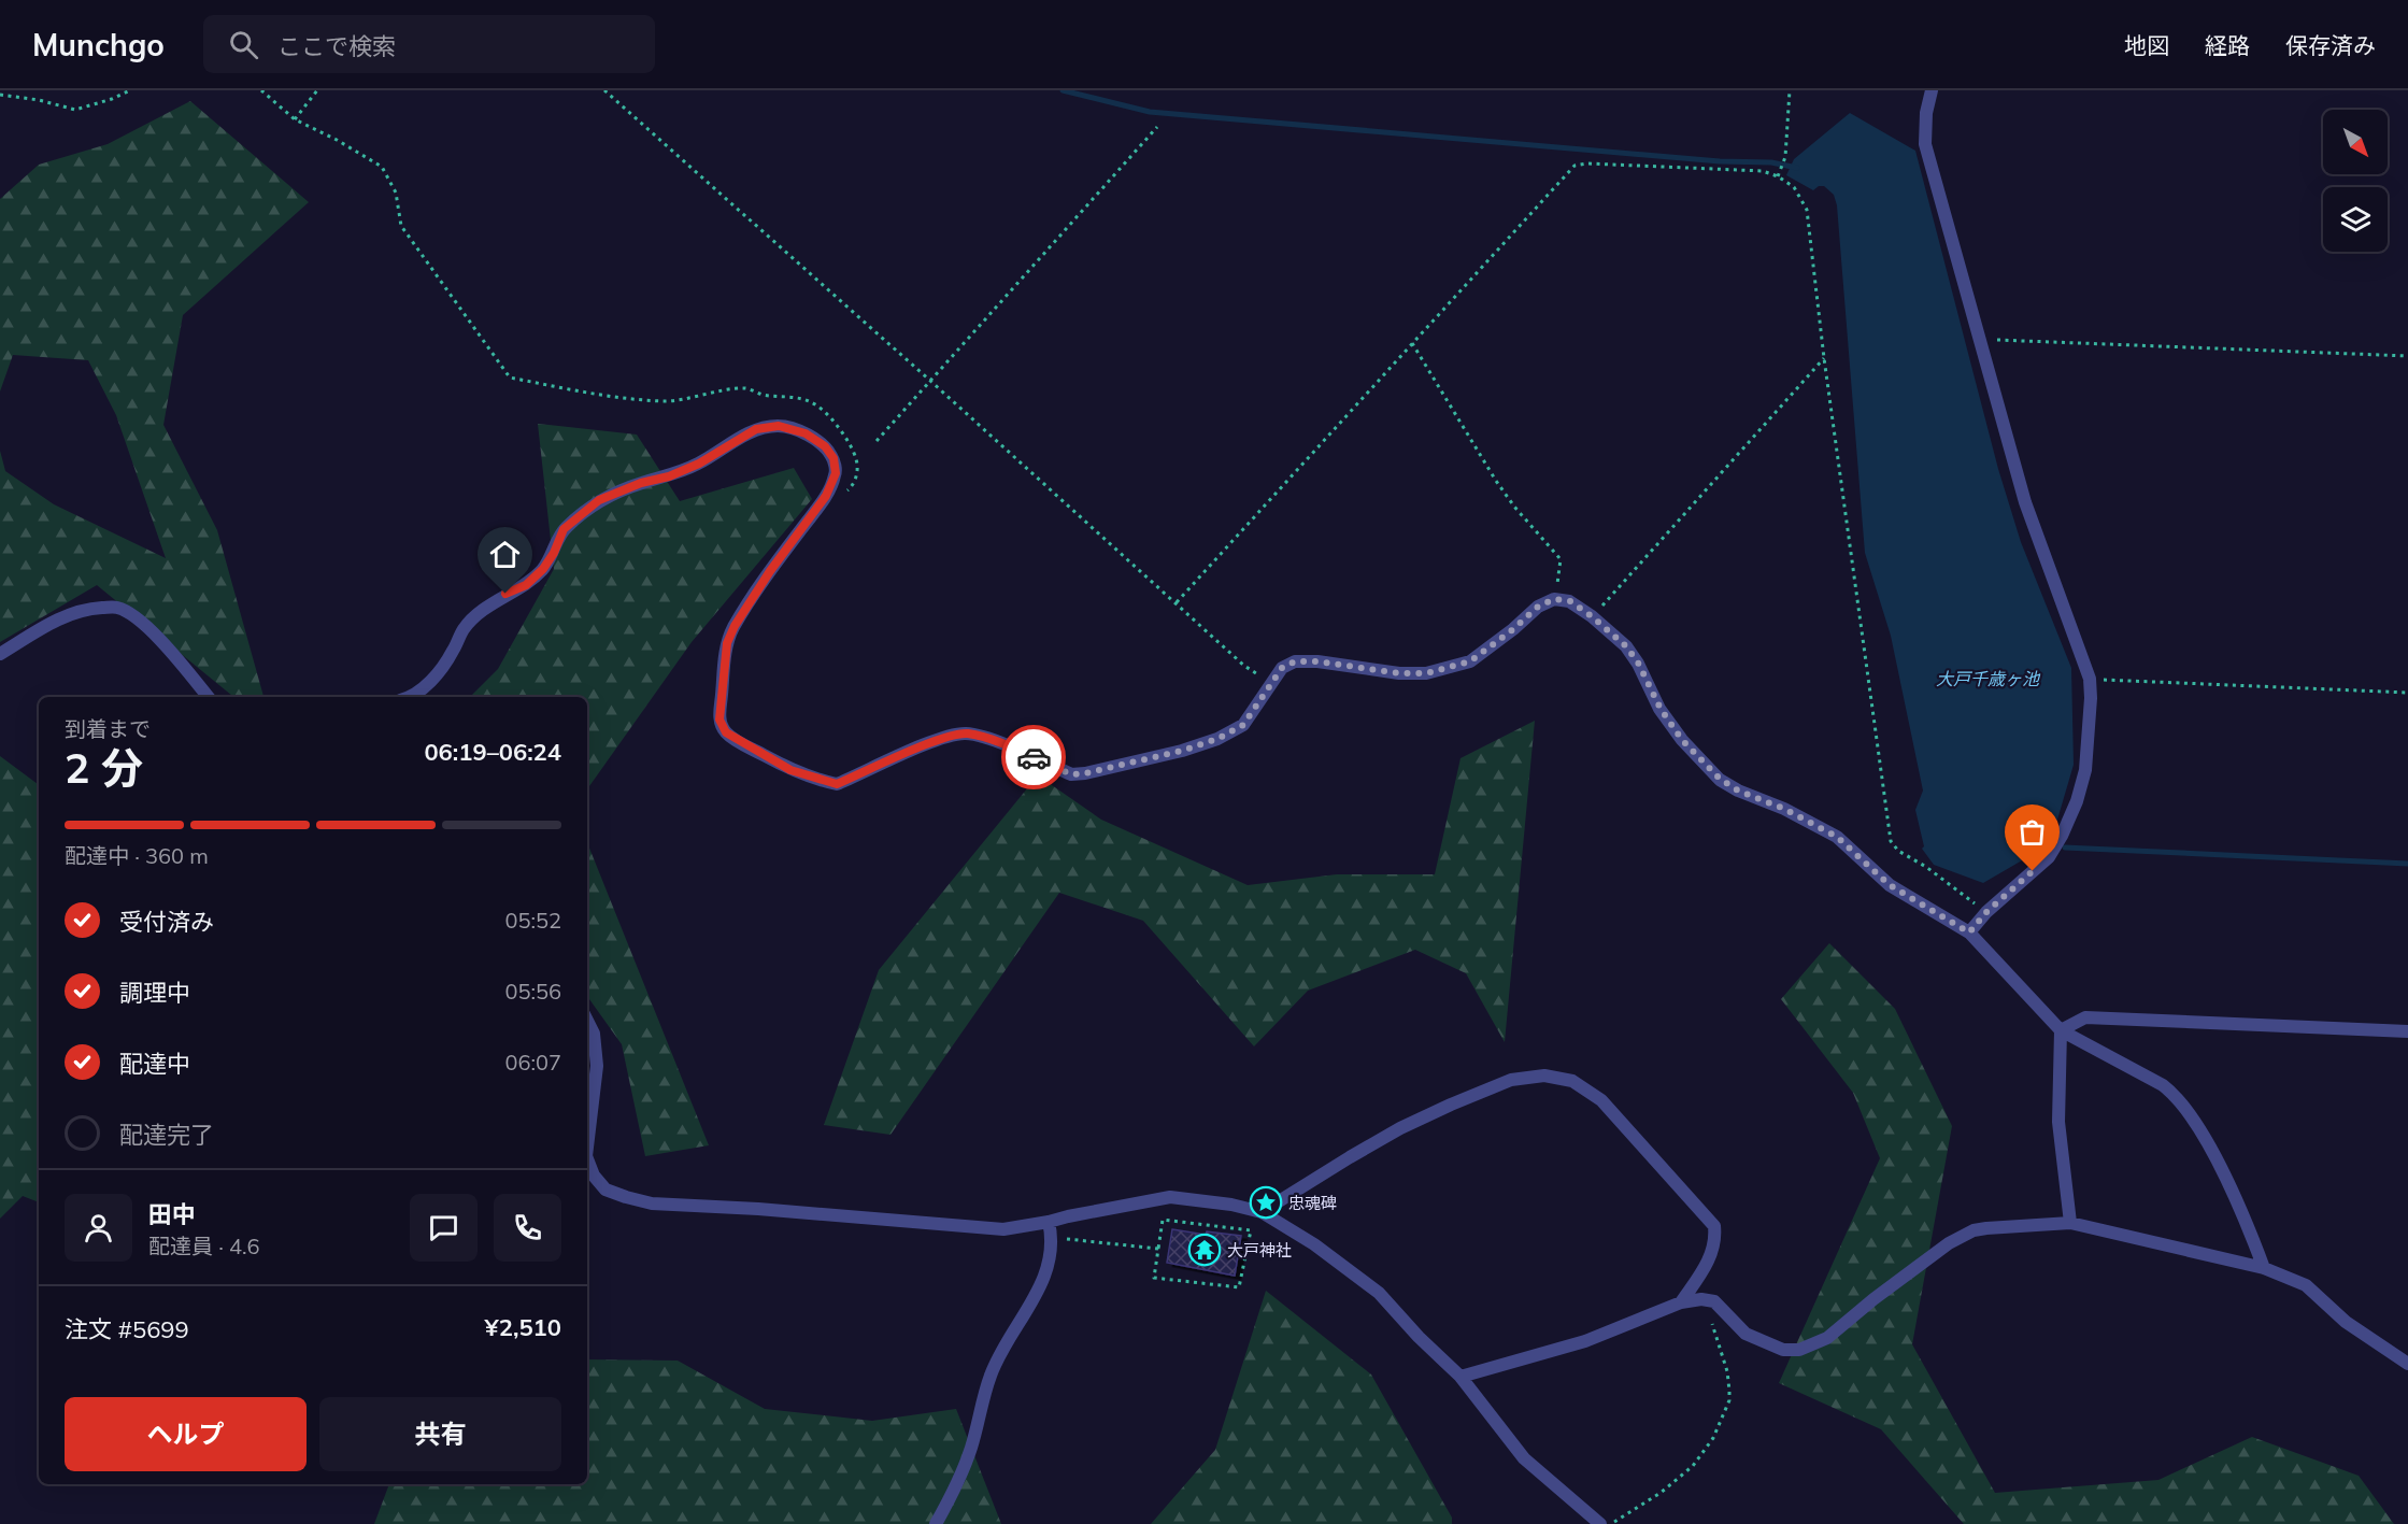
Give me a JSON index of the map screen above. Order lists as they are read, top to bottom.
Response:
{
  "water": ["大戸千歳ヶ池"],
  "places": {
    "place": ["忠魂碑"],
    "temple": ["大戸神社"]
  },
  "north": "bottom right",
  "page": {
    "header": "Munchgo",
    "search": "ここで検索",
    "nav": ["地図", "経路", "保存済み"],
    "heading": ["2 分", "到着まで", "06:19–06:24"],
    "panel": [
      "田中",
      "配達員 · 4.6",
      "注文 #5699",
      "¥2,510"
    ],
    "bar": "配達中 · 360 m",
    "list": [
      ["受付済み", "05:52"],
      ["調理中", "05:56"],
      ["配達中", "06:07"],
      "配達完了"
    ],
    "buttons": ["ヘルプ", "共有"]
  }
}
